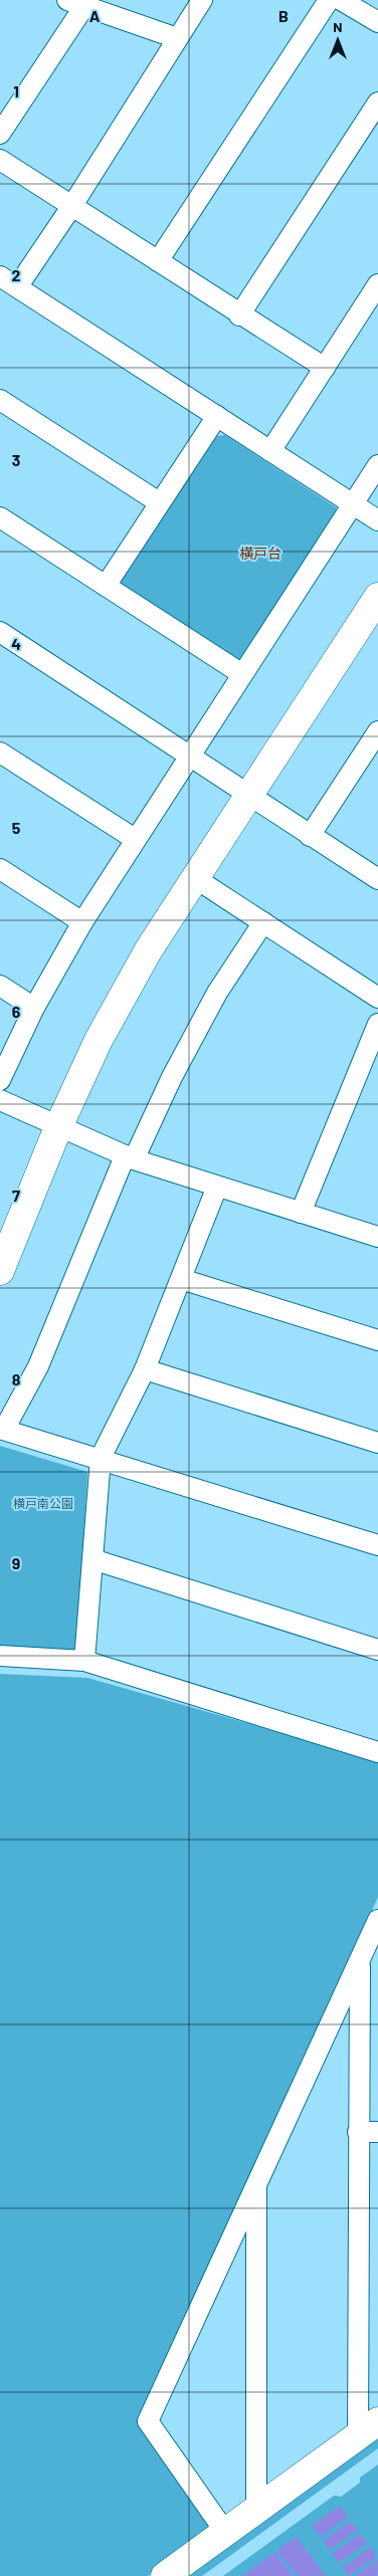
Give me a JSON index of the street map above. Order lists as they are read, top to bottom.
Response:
{
  "districts": ["横戸台"],
  "parks": ["横戸南公園"],
  "north": "top",
  "grid": {
    "columns": ["A", "B"],
    "rows": [
      "1",
      "2",
      "3",
      "4",
      "5",
      "6",
      "7",
      "8",
      "9"
    ]
  }
}
